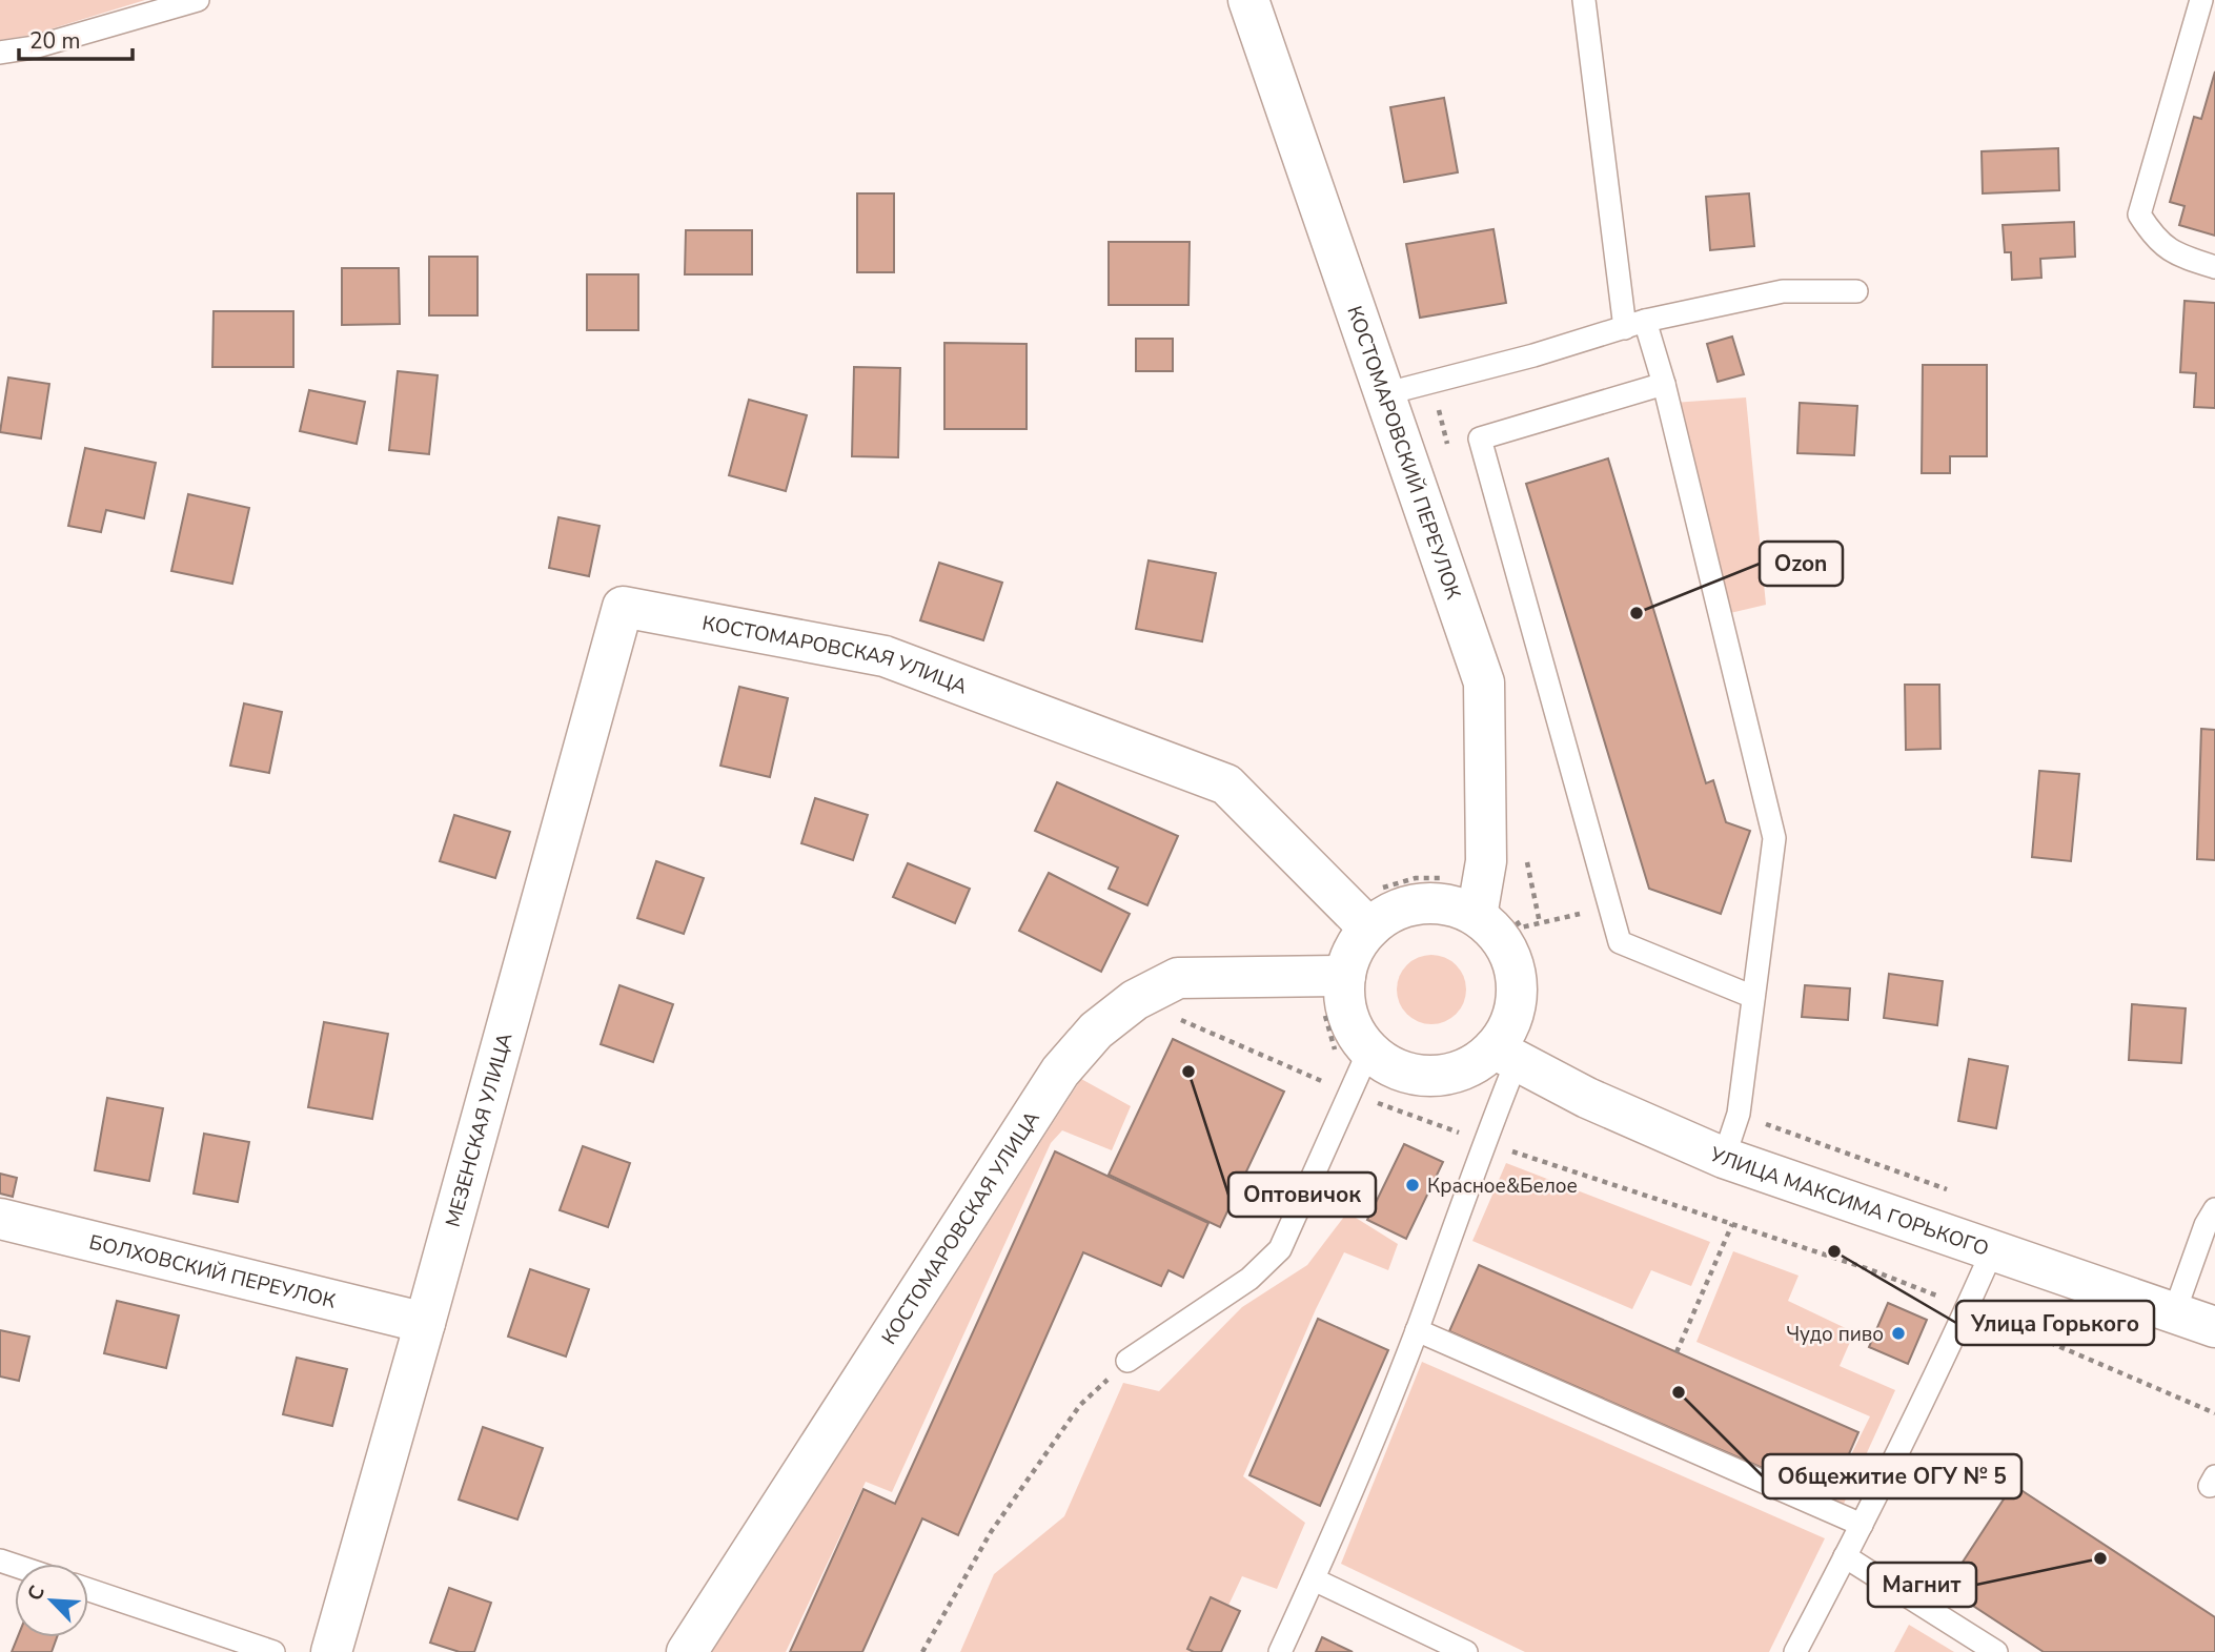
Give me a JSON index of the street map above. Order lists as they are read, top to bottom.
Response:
{
  "streets": {
    "street": [
      "КОСТОМАРОВСКИЙ ПЕРЕУЛОК",
      "КОСТОМАРОВСКАЯ УЛИЦА",
      "МЕЗЕНСКАЯ УЛИЦА",
      "УЛИЦА МАКСИМА ГОРЬКОГО",
      "БОЛХОВСКИЙ ПЕРЕУЛОК"
    ]
  },
  "crossings": [
    ["КОСТОМАРОВСКИЙ ПЕРЕУЛОК", "КОСТОМАРОВСКАЯ УЛИЦА"],
    ["КОСТОМАРОВСКИЙ ПЕРЕУЛОК", "УЛИЦА МАКСИМА ГОРЬКОГО"],
    ["КОСТОМАРОВСКАЯ УЛИЦА", "МЕЗЕНСКАЯ УЛИЦА"],
    ["КОСТОМАРОВСКАЯ УЛИЦА", "УЛИЦА МАКСИМА ГОРЬКОГО"],
    ["МЕЗЕНСКАЯ УЛИЦА", "БОЛХОВСКИЙ ПЕРЕУЛОК"]
  ],
  "places": [
    "Ozon",
    "Оптовичок",
    "Красное&Белое",
    "Улица Горького",
    "Чудо пиво",
    "Общежитие ОГУ № 5",
    "Магнит"
  ],
  "scale_bar": "20 m",
  "north": "top left"
}
